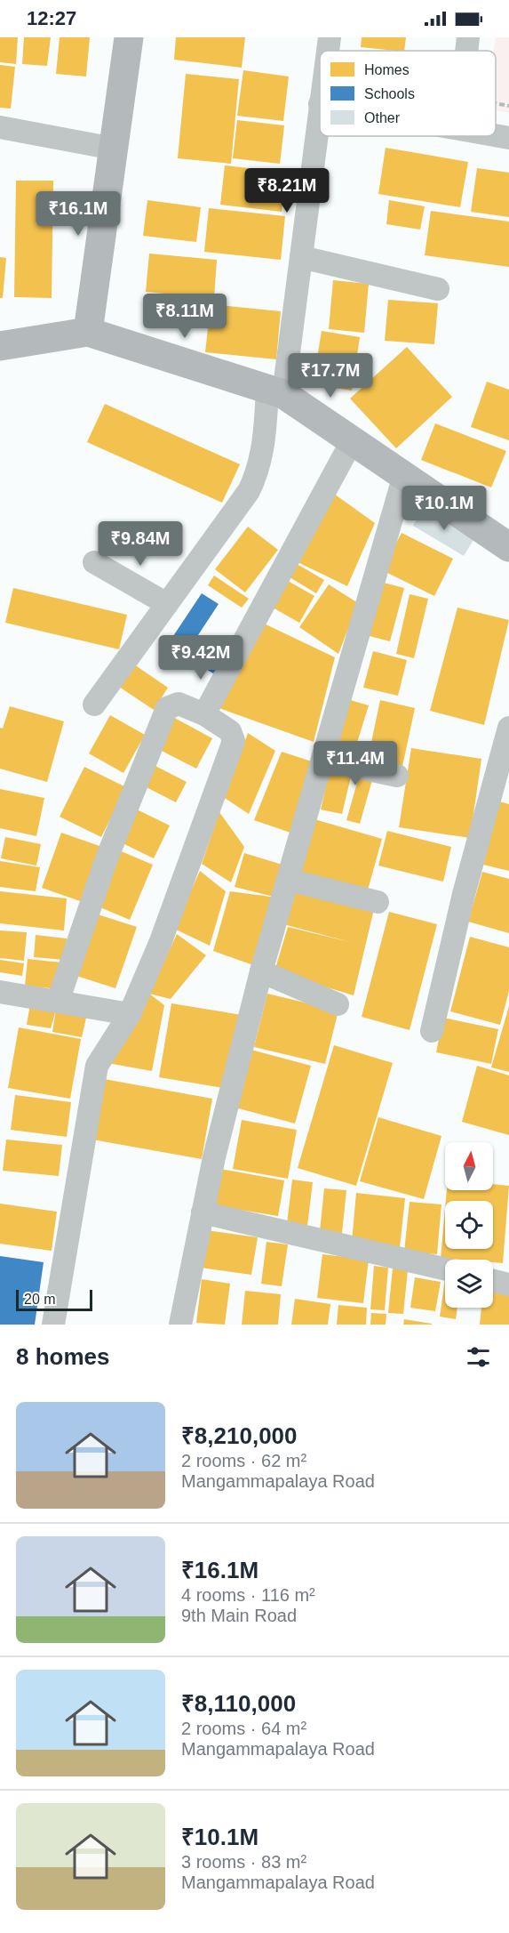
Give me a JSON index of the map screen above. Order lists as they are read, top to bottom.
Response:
{
  "legend": ["Homes", "Schools", "Other"],
  "scale_bar": "20 m",
  "north": "top",
  "page": {
    "status": "12:27",
    "price": [
      "₹8.21M",
      "₹16.1M",
      "₹8.11M",
      "₹17.7M",
      "₹10.1M",
      "₹9.84M",
      "₹9.42M",
      "₹11.4M"
    ],
    "scale": "20 m",
    "heading": "8 homes",
    "list": [
      {
        "name": "₹8,210,000",
        "note": "2 rooms · 62 m² · Mangammapalaya Road"
      },
      {
        "name": "₹16.1M",
        "note": "4 rooms · 116 m² · 9th Main Road"
      },
      {
        "name": "₹8,110,000",
        "note": "2 rooms · 64 m² · Mangammapalaya Road"
      },
      {
        "name": "₹10.1M",
        "note": "3 rooms · 83 m² · Mangammapalaya Road"
      }
    ]
  }
}
